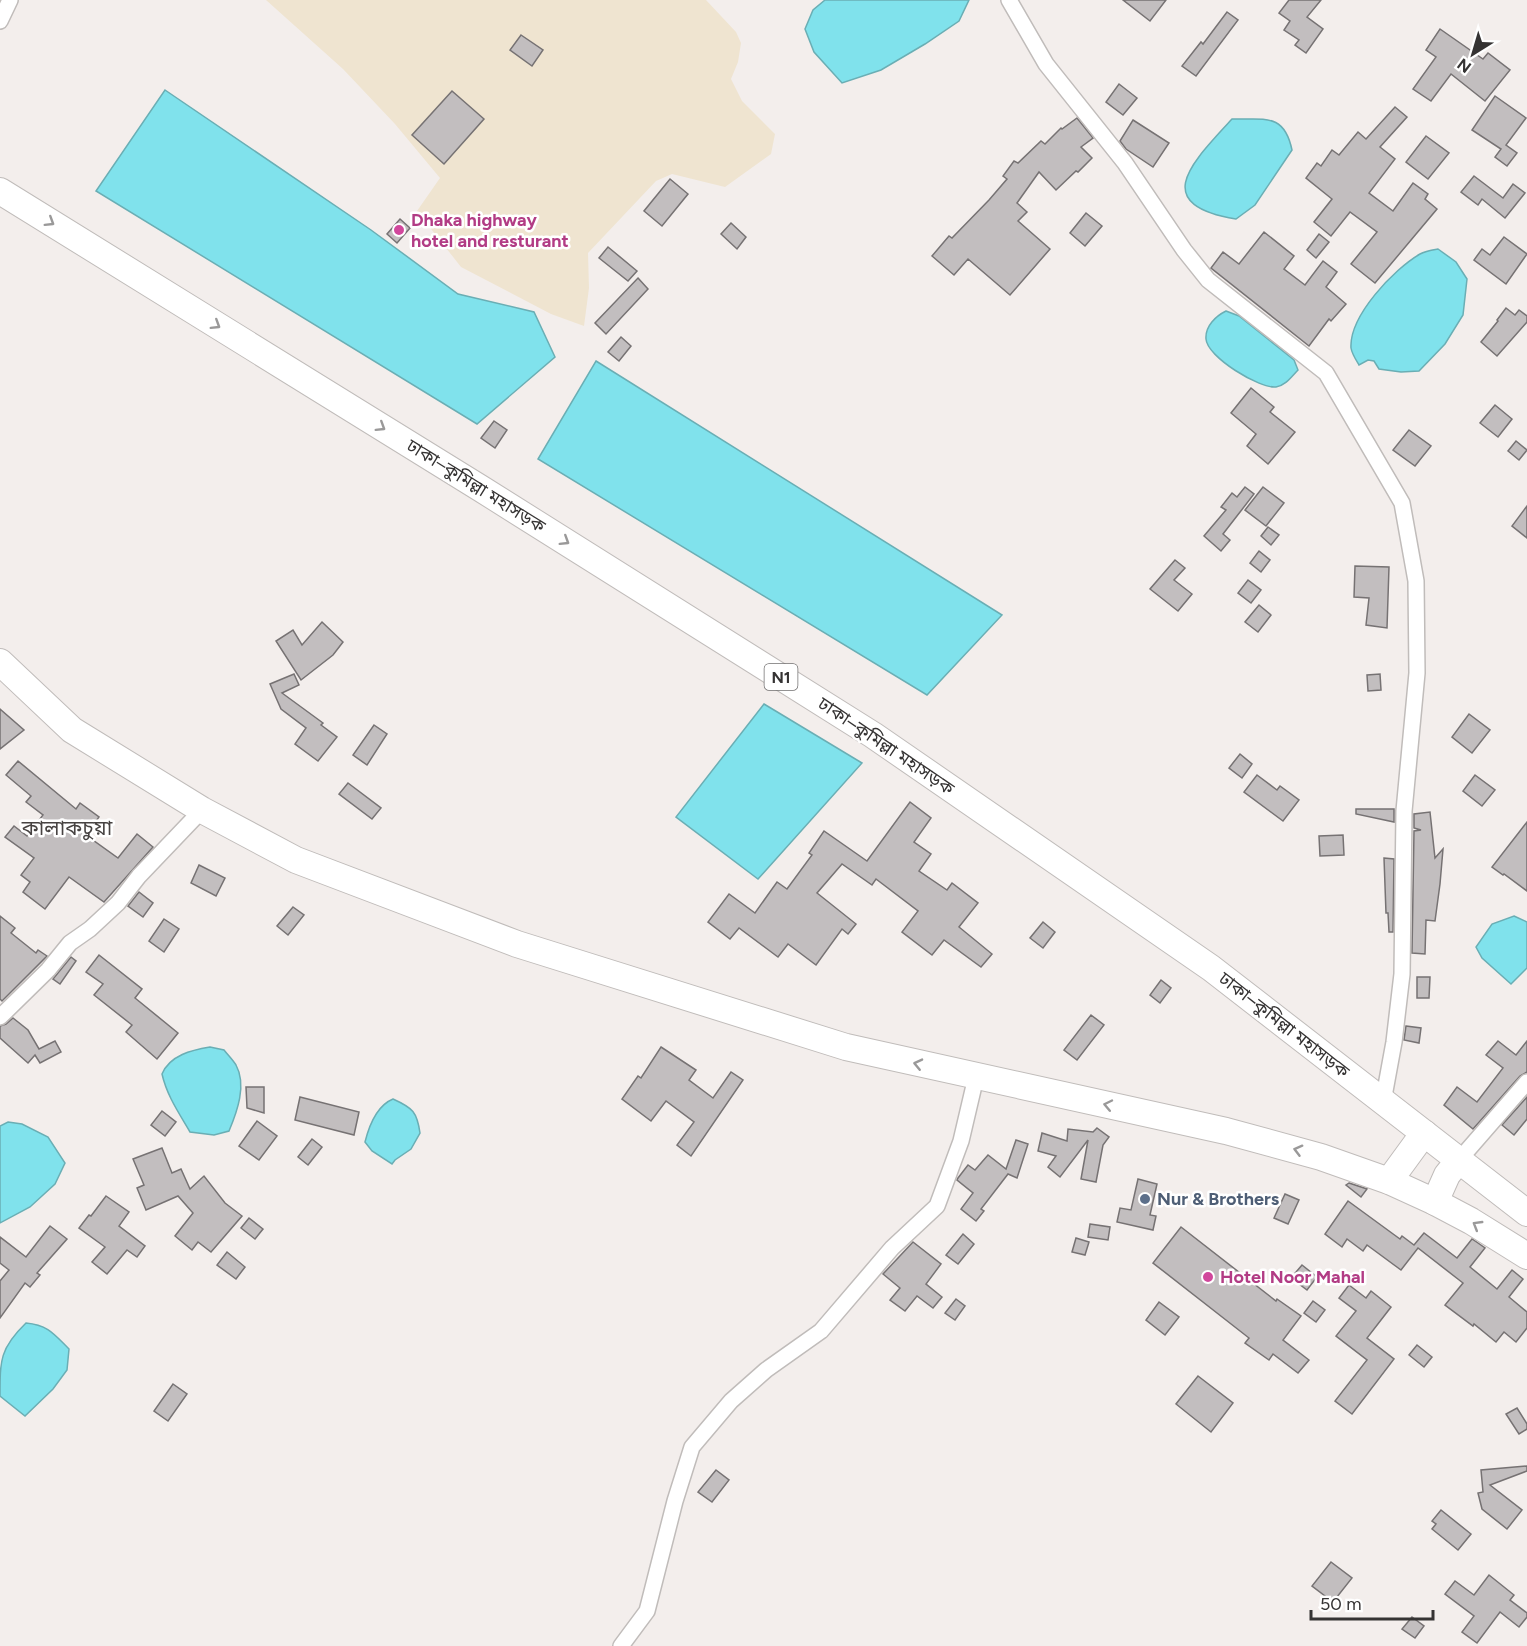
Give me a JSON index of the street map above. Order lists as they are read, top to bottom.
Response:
{
  "streets": {
    "highway": ["ঢাকা–কুমিল্লা মহাসড়ক", "N1"]
  },
  "one_way": ["ঢাকা–কুমিল্লা মহাসড়ক"],
  "districts": ["কালাকচুয়া"],
  "places": ["Dhaka highway hotel and resturant", "Nur & Brothers", "Hotel Noor Mahal"],
  "scale_bar": "50 m",
  "north": "bottom left"
}
